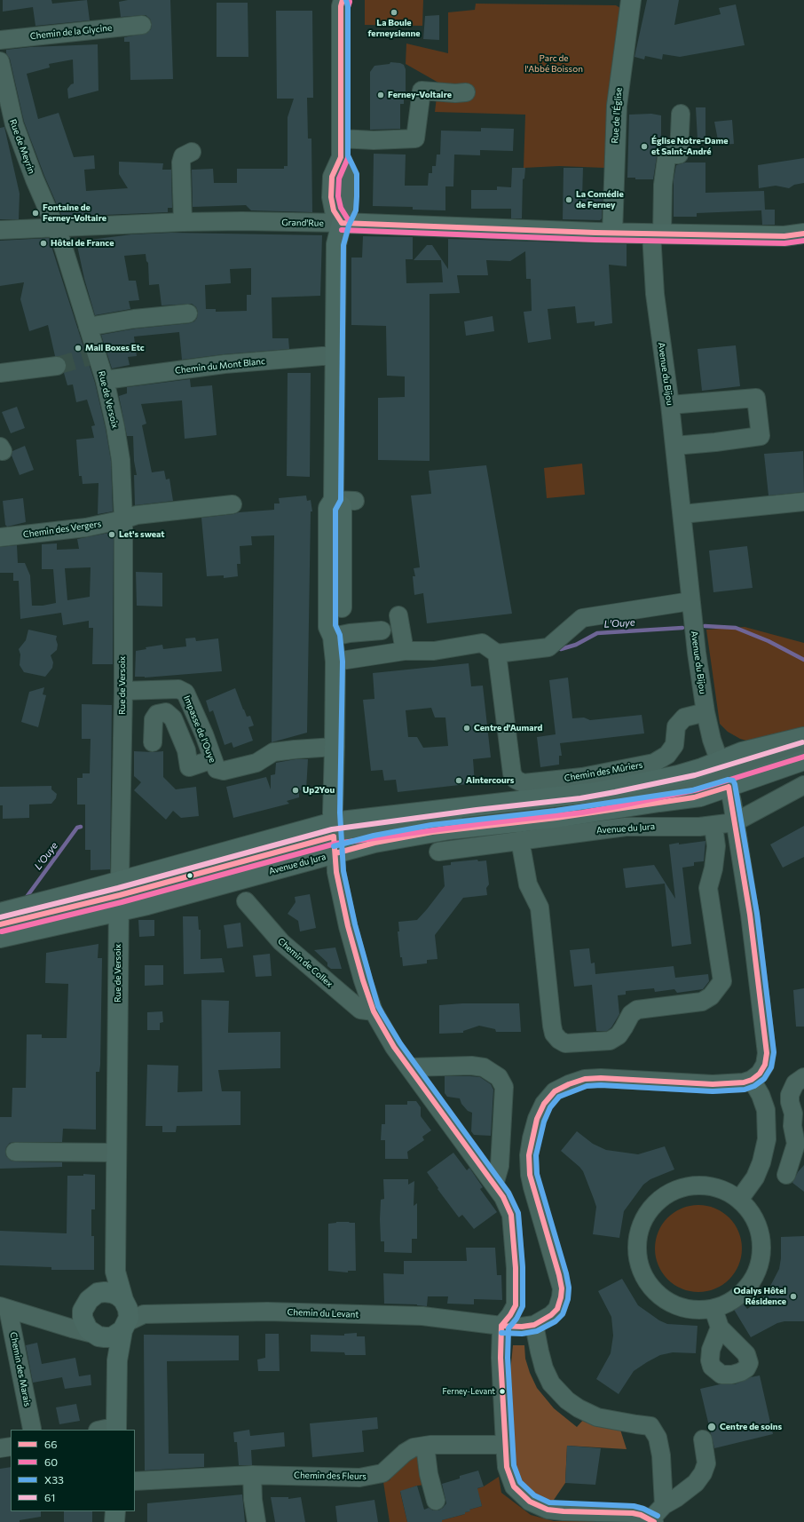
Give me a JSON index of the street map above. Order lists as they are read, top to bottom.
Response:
{
  "streets": {
    "main road": [
      "Rue de l'Église",
      "Grand'Rue",
      "Rue de Versoix",
      "Avenue du Jura"
    ],
    "street": [
      "Chemin de la Glycine",
      "Rue de Meyrin",
      "Chemin du Mont Blanc",
      "Avenue du Bijou",
      "Chemin des Vergers",
      "Impasse de l'Ouye",
      "Chemin des Mûriers",
      "Chemin de Collex",
      "Chemin du Levant",
      "Chemin des Marais",
      "Chemin des Fleurs"
    ]
  },
  "crossings": [
    ["Rue de l'Église", "Grand'Rue"],
    ["Rue de Meyrin", "Grand'Rue"],
    ["Rue de Meyrin", "Rue de Versoix"],
    ["Grand'Rue", "Avenue du Bijou"],
    ["Grand'Rue", "Rue de Versoix"],
    ["Chemin du Mont Blanc", "Rue de Versoix"],
    ["Avenue du Bijou", "Chemin des Mûriers"],
    ["Avenue du Bijou", "Avenue du Jura"],
    ["Rue de Versoix", "Chemin des Vergers"],
    ["Rue de Versoix", "Impasse de l'Ouye"],
    ["Rue de Versoix", "Avenue du Jura"],
    ["Rue de Versoix", "Chemin du Levant"]
  ],
  "water": ["L'Ouye"],
  "parks": ["Parc de l'Abbé Boisson"],
  "places": [
    "La Boule ferneysienne",
    "Ferney-Voltaire",
    "Église Notre-Dame et Saint-André",
    "La Comédie de Ferney",
    "Fontaine de Ferney-Voltaire",
    "Hôtel de France",
    "Mail Boxes Etc",
    "Let's sweat",
    "Centre d'Aumard",
    "Aintercours",
    "Up2You",
    "Odalys Hôtel Résidence",
    "Ferney-Levant",
    "Centre de soins"
  ],
  "lines": [
    "transit line 66",
    "transit line X33",
    "transit line 60",
    "transit line 61"
  ],
  "legend": [
    "66",
    "60",
    "X33",
    "61"
  ]
}
